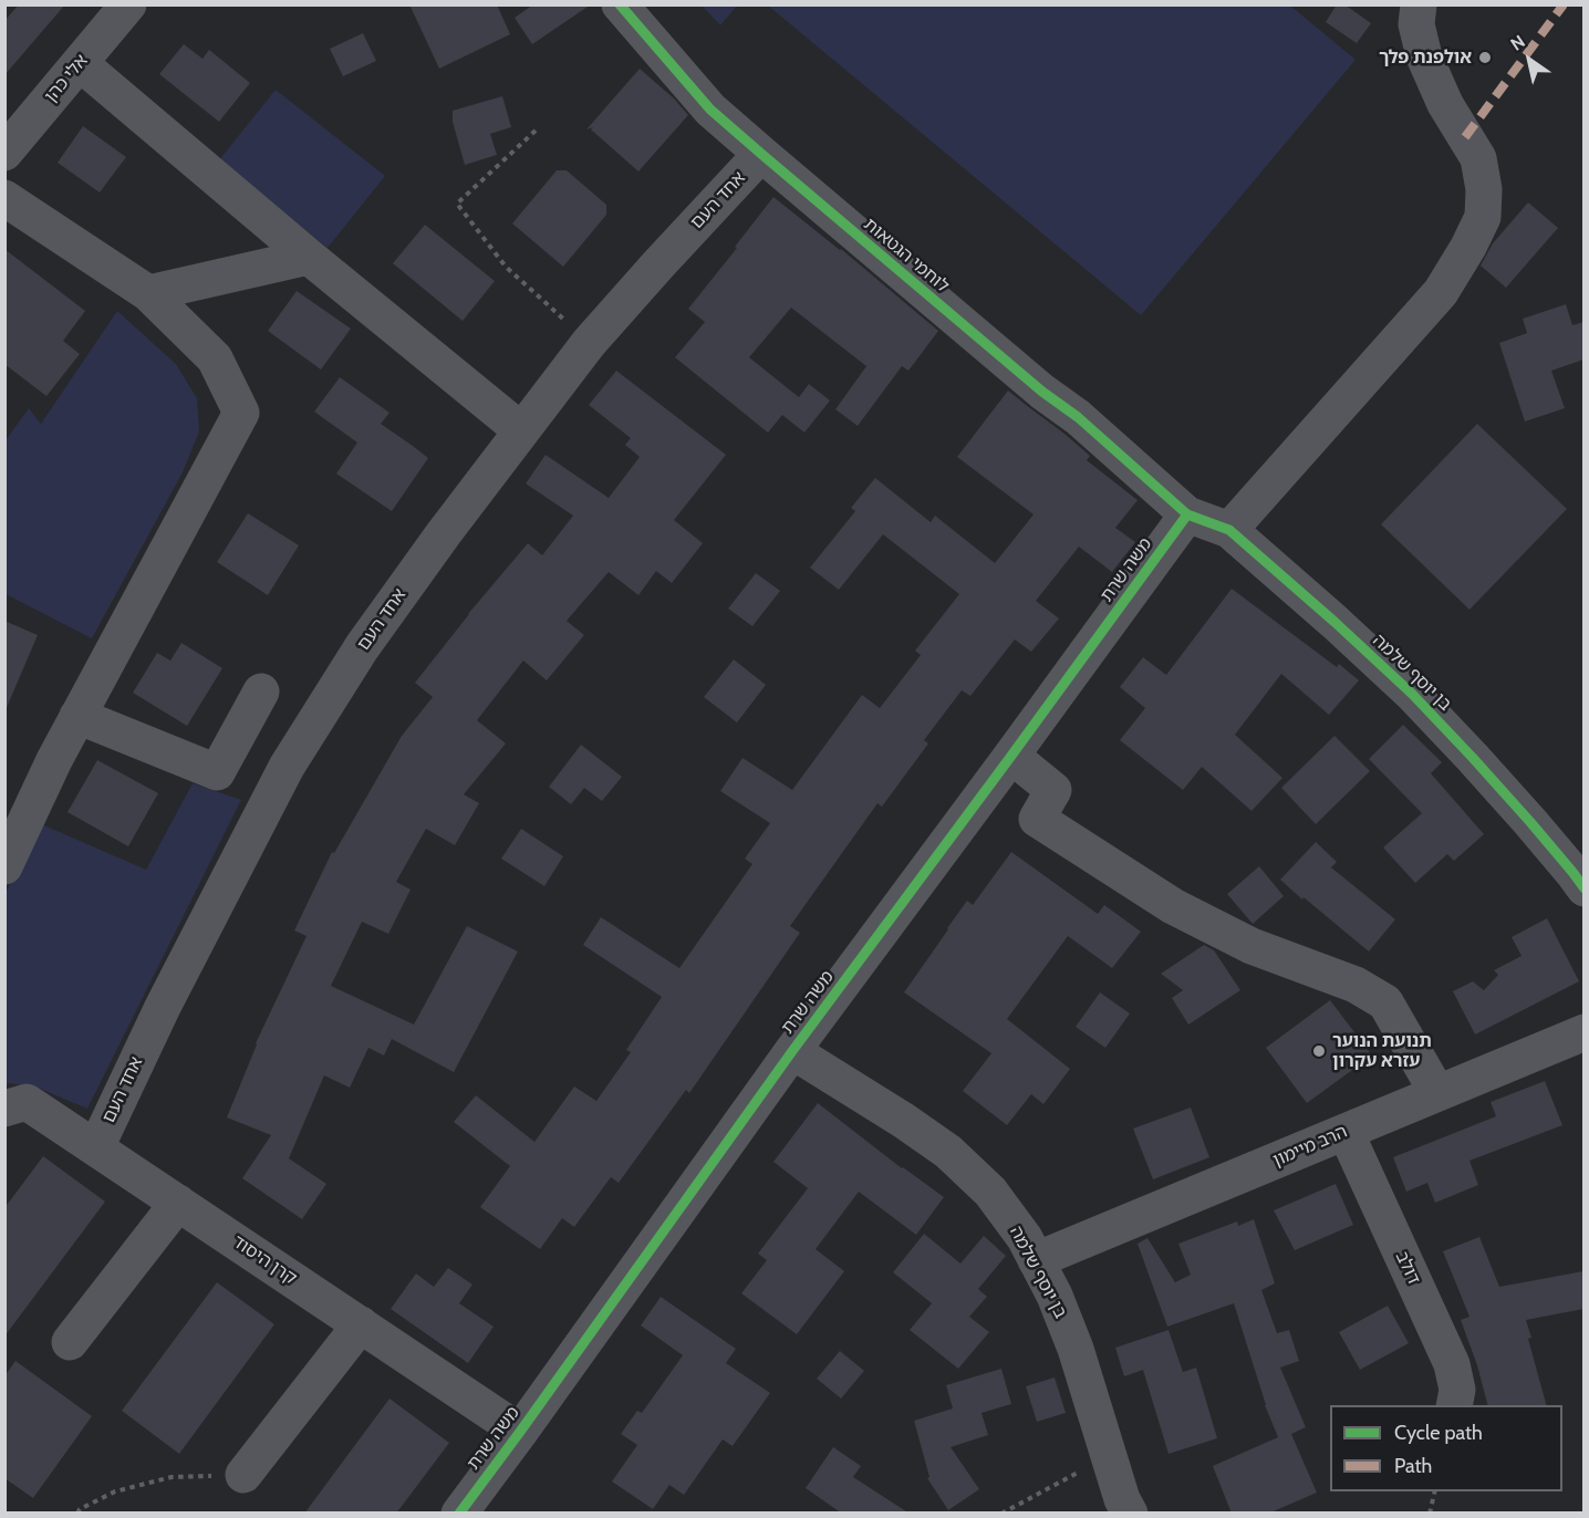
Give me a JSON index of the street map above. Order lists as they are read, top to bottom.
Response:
{
  "streets": {
    "street": [
      "אלי כהן",
      "אחד העם",
      "לוחמי הגטאות",
      "משה שרת",
      "בן יוסף שלמה",
      "הרב מיימון",
      "קרן היסוד",
      "דולב"
    ]
  },
  "crossings": [
    ["אחד העם", "לוחמי הגטאות"],
    ["אחד העם", "קרן היסוד"],
    ["לוחמי הגטאות", "משה שרת"],
    ["לוחמי הגטאות", "בן יוסף שלמה"],
    ["משה שרת", "בן יוסף שלמה"],
    ["משה שרת", "קרן היסוד"],
    ["בן יוסף שלמה", "הרב מיימון"],
    ["הרב מיימון", "דולב"]
  ],
  "places": ["אולפנת פלך", "תנועת הנוער עזרא עקרון"],
  "legend": ["Cycle path", "Path"],
  "north": "top left"
}
